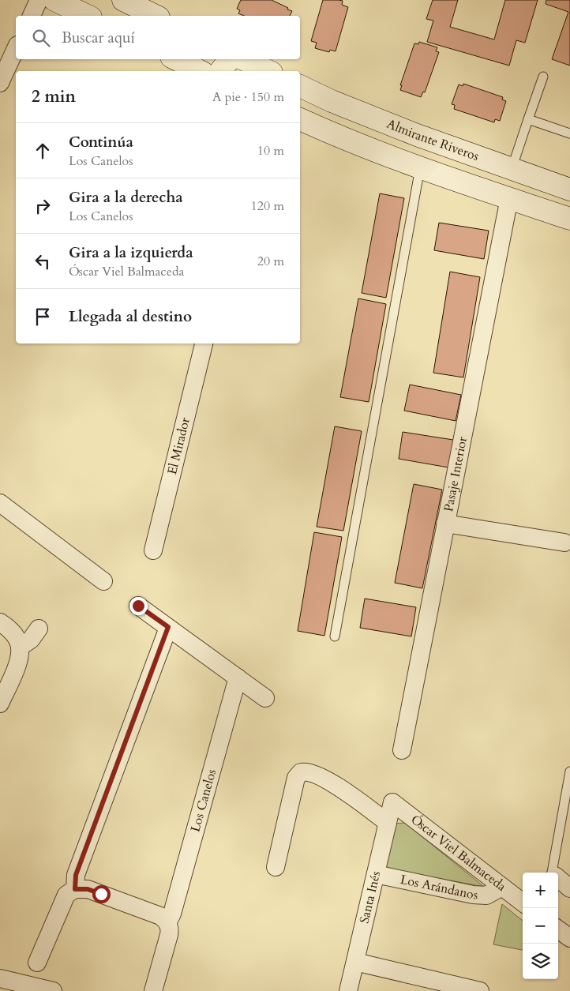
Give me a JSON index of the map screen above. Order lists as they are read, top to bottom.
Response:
{
  "streets": {
    "main road": ["Almirante Riveros"],
    "street": [
      "El Mirador",
      "Pasaje Interior",
      "Los Canelos",
      "Óscar Viel Balmaceda",
      "Los Arándanos",
      "Santa Inés"
    ]
  },
  "crossings": [
    ["Óscar Viel Balmaceda", "Los Arándanos"],
    ["Óscar Viel Balmaceda", "Santa Inés"],
    ["Los Arándanos", "Santa Inés"]
  ],
  "page": {
    "search": "Buscar aquí",
    "heading": ["2 min", "A pie · 150 m"],
    "list": [
      ["Continúa", "Los Canelos", "10 m"],
      ["Gira a la derecha", "Los Canelos", "120 m"],
      ["Gira a la izquierda", "Óscar Viel Balmaceda", "20 m"],
      "Llegada al destino"
    ],
    "map_buttons": ["+", "−"]
  }
}
